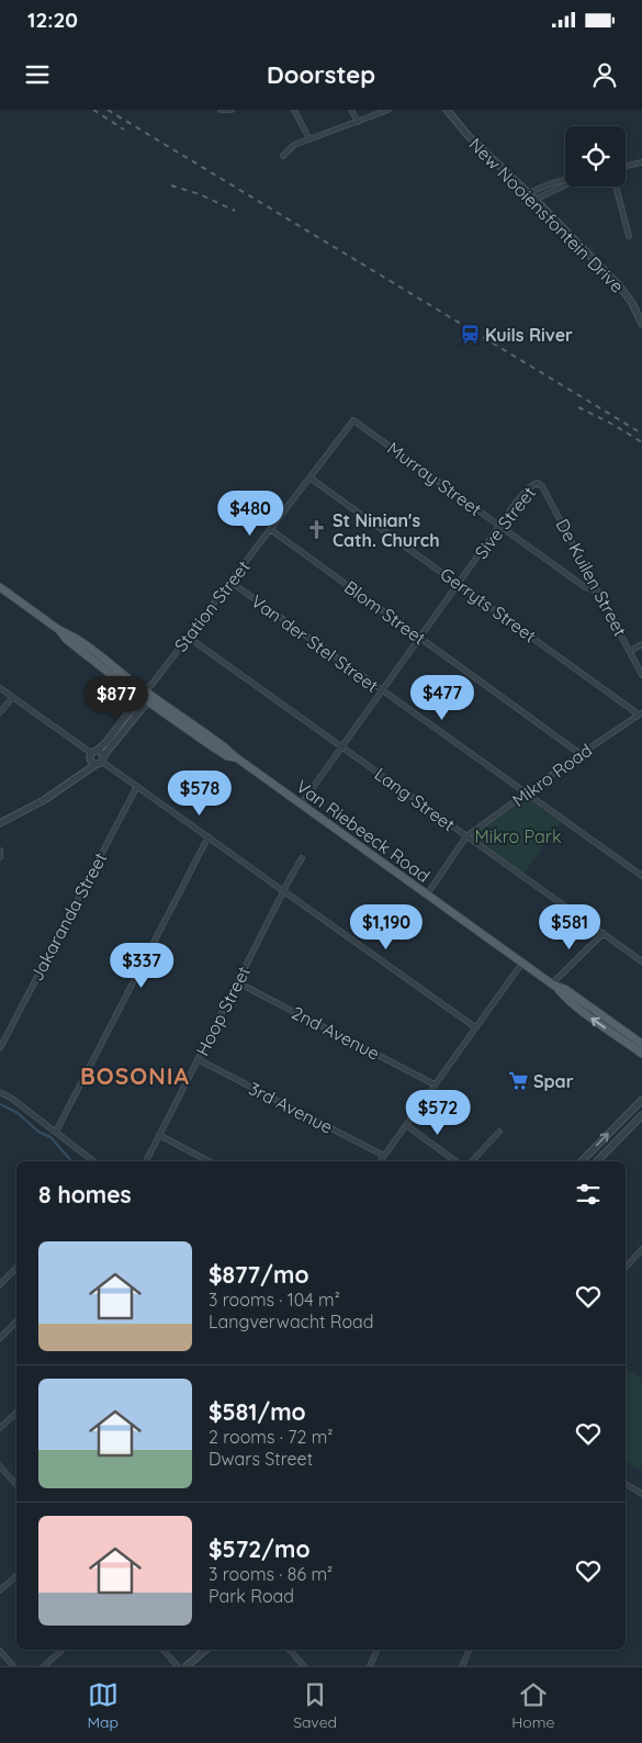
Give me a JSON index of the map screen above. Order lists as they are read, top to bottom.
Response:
{
  "streets": {
    "main road": ["Van Riebeeck Road"],
    "street": [
      "New Nooiensfontein Drive",
      "Murray Street",
      "Sive Street",
      "De Kuilen Street",
      "Gerryts Street",
      "Station Street",
      "Blom Street",
      "Van der Stel Street",
      "Mikro Road",
      "Lang Street",
      "Jakaranda Street",
      "Hoop Street",
      "2nd Avenue",
      "3rd Avenue"
    ]
  },
  "crossings": [
    ["Murray Street", "Sive Street"],
    ["Murray Street", "De Kuilen Street"],
    ["Murray Street", "Station Street"],
    ["Sive Street", "De Kuilen Street"],
    ["Sive Street", "Gerryts Street"],
    ["Sive Street", "Blom Street"],
    ["Sive Street", "Van der Stel Street"],
    ["Sive Street", "Lang Street"],
    ["Sive Street", "Van Riebeeck Road"],
    ["Gerryts Street", "Station Street"],
    ["Gerryts Street", "Mikro Road"],
    ["Station Street", "Blom Street"],
    ["Station Street", "Van der Stel Street"],
    ["Station Street", "Lang Street"],
    ["Station Street", "Van Riebeeck Road"],
    ["Blom Street", "Mikro Road"],
    ["Van der Stel Street", "Mikro Road"],
    ["Mikro Road", "Lang Street"],
    ["Mikro Road", "Van Riebeeck Road"],
    ["Hoop Street", "2nd Avenue"],
    ["Hoop Street", "3rd Avenue"]
  ],
  "districts": ["BOSONIA"],
  "parks": ["Mikro Park"],
  "places": {
    "station": ["Kuils River"],
    "church": ["St Ninian's Cath. Church"],
    "supermarket": ["Spar"]
  },
  "page": {
    "status": "12:20",
    "header": "Doorstep",
    "price": [
      "$480",
      "$477",
      "$877",
      "$578",
      "$1,190",
      "$581",
      "$337",
      "$572"
    ],
    "heading": "8 homes",
    "list": [
      {
        "name": "$877/mo",
        "note": "3 rooms · 104 m² · Langverwacht Road"
      },
      {
        "name": "$581/mo",
        "note": "2 rooms · 72 m² · Dwars Street"
      },
      {
        "name": "$572/mo",
        "note": "3 rooms · 86 m² · Park Road"
      }
    ],
    "tabs": ["Map", "Saved", "Home"]
  }
}
